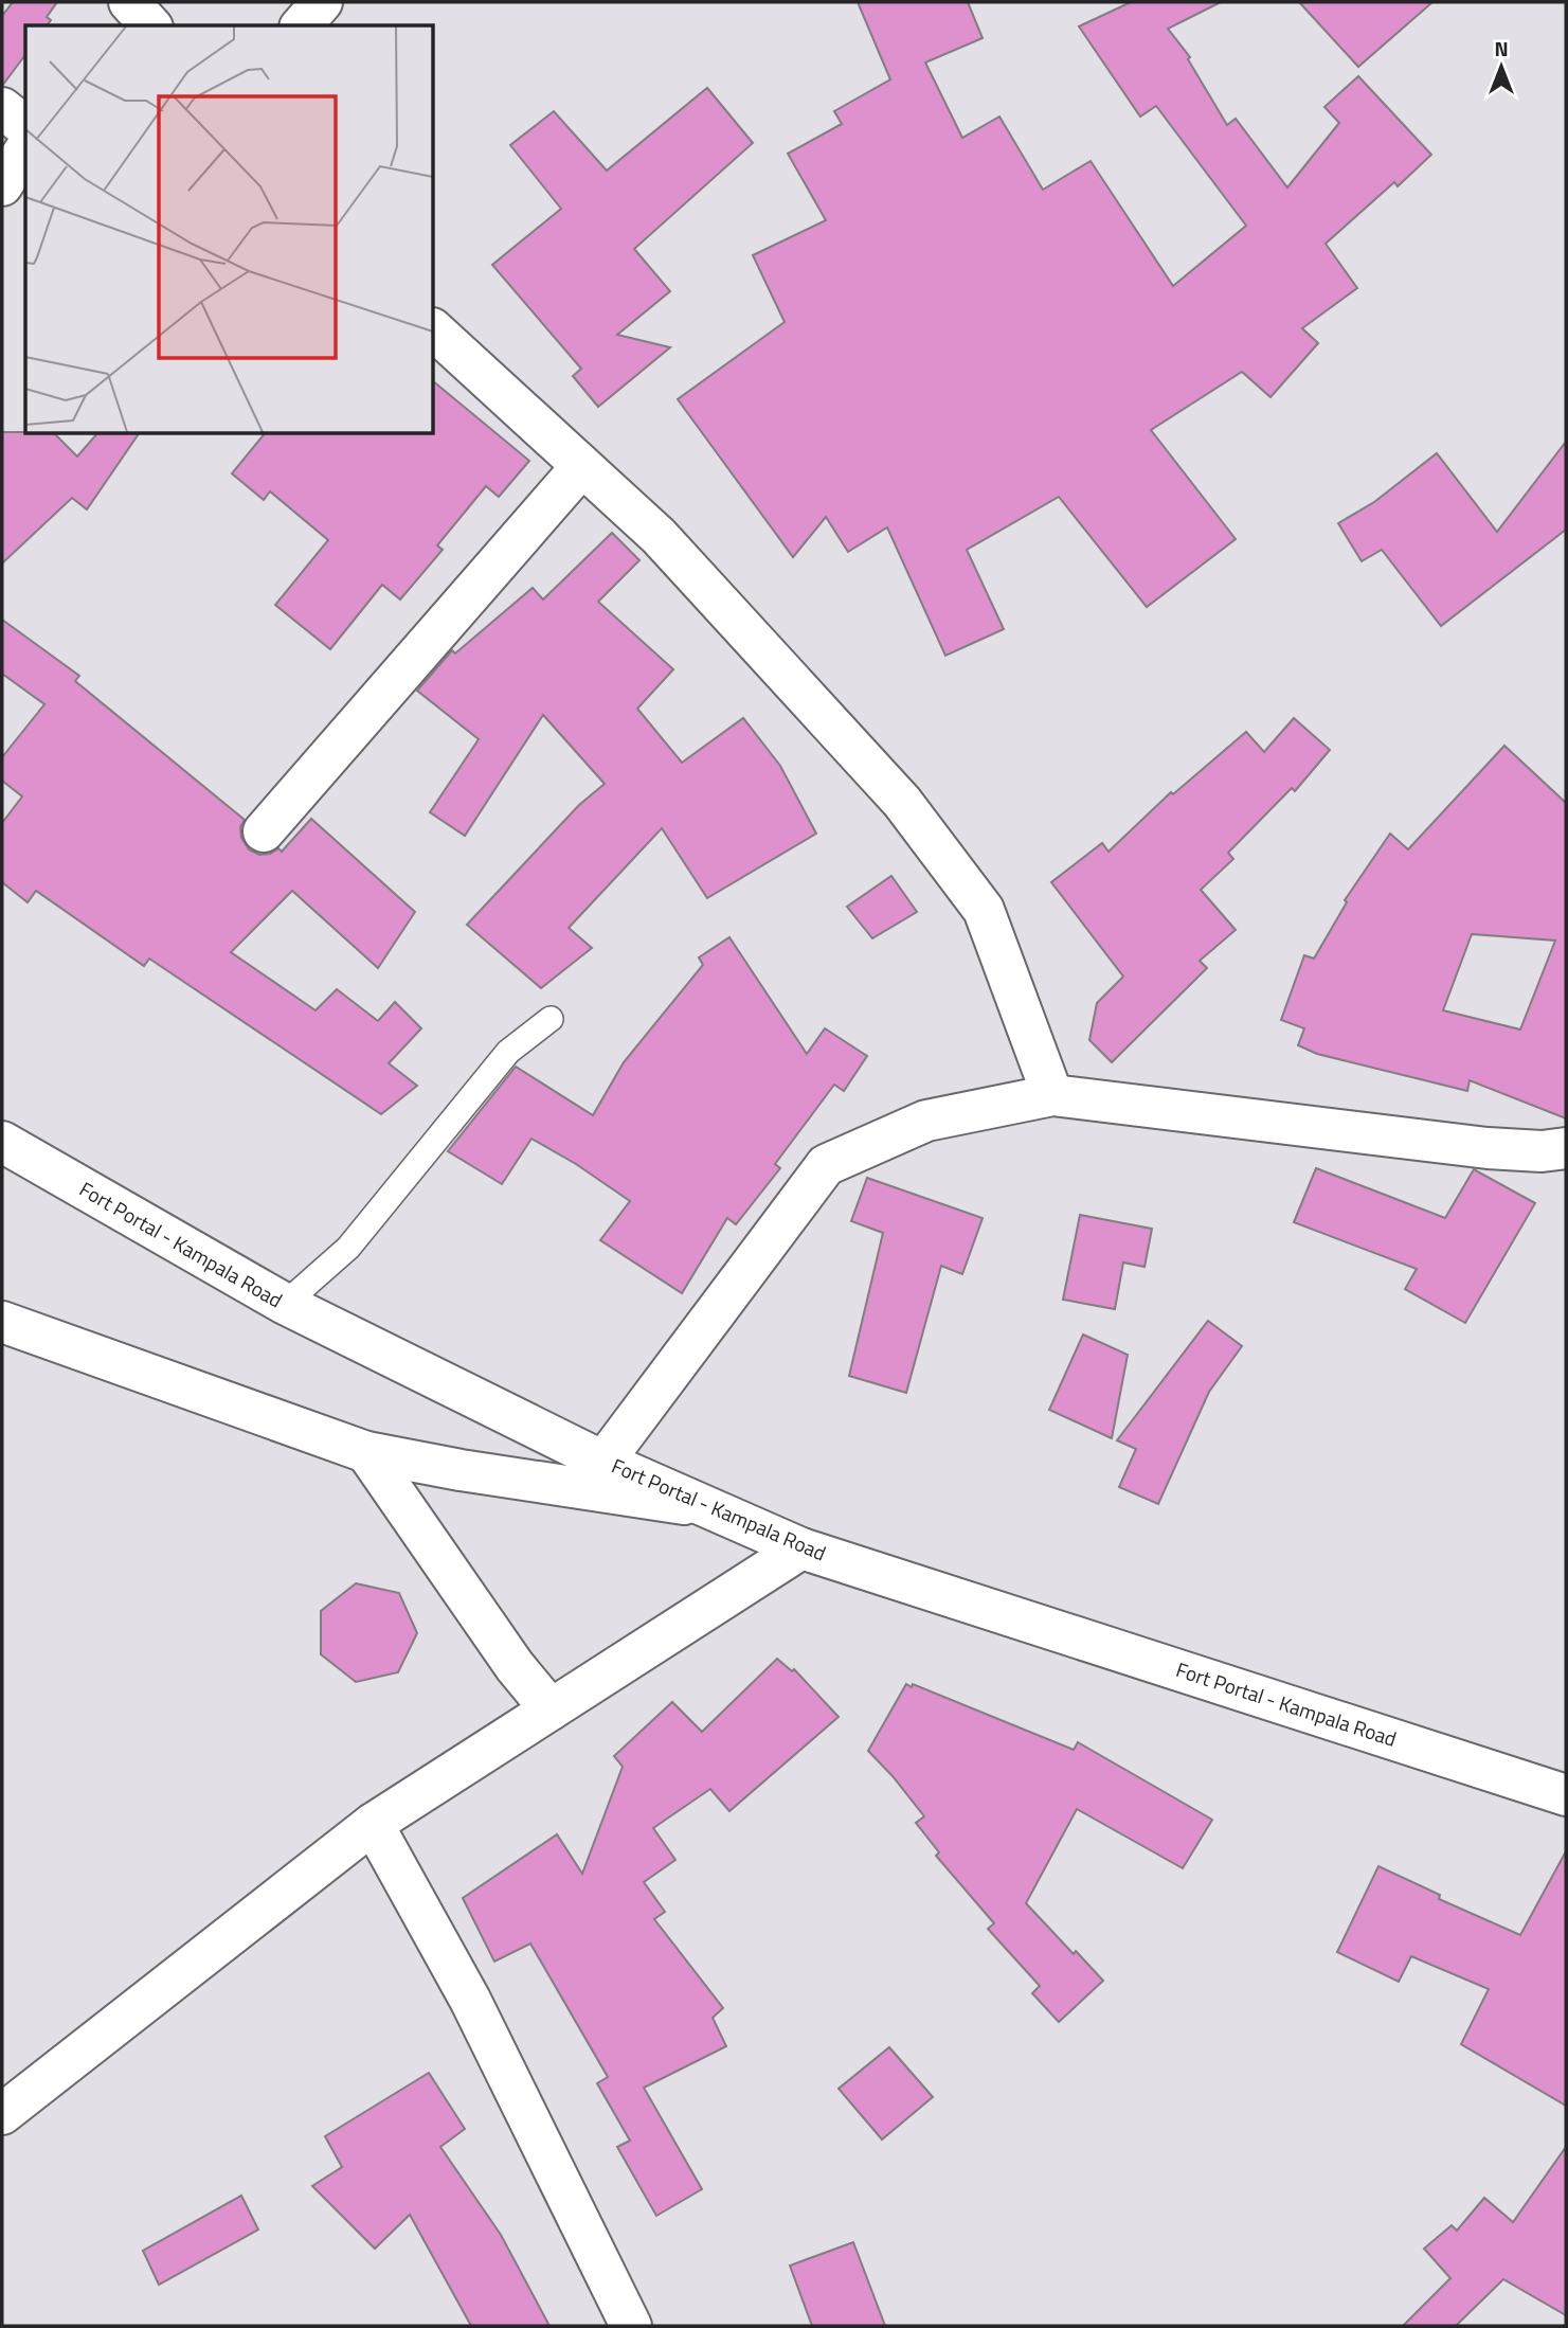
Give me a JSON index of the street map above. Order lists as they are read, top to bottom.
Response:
{
  "streets": {
    "street": ["Fort Portal - Kampala Road"]
  },
  "north": "top"
}
